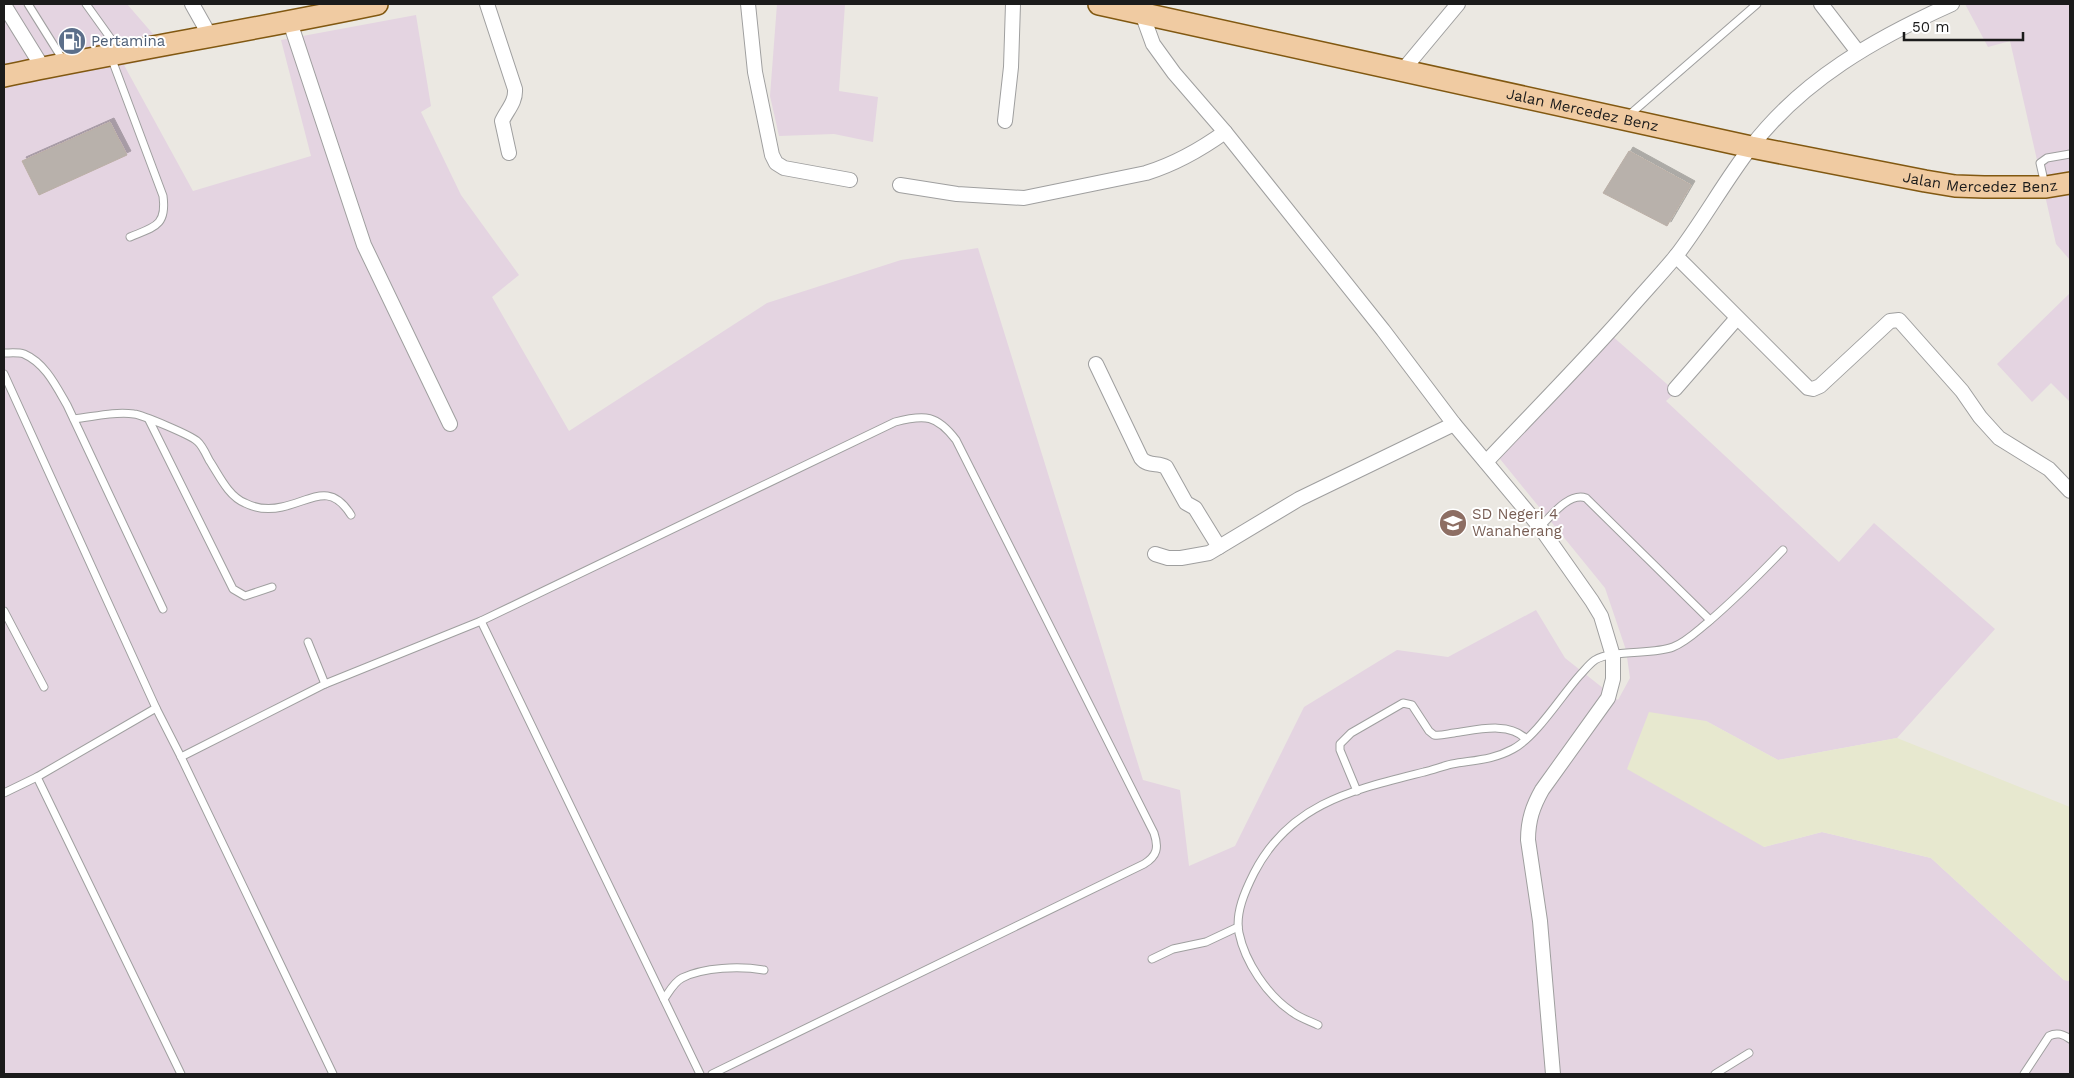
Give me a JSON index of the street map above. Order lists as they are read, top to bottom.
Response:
{
  "streets": {
    "main road": ["Jalan Mercedez Benz"]
  },
  "places": {
    "fuel station": ["Pertamina"],
    "school or university": ["SD Negeri 4 Wanaherang"]
  },
  "scale_bar": "50 m"
}
